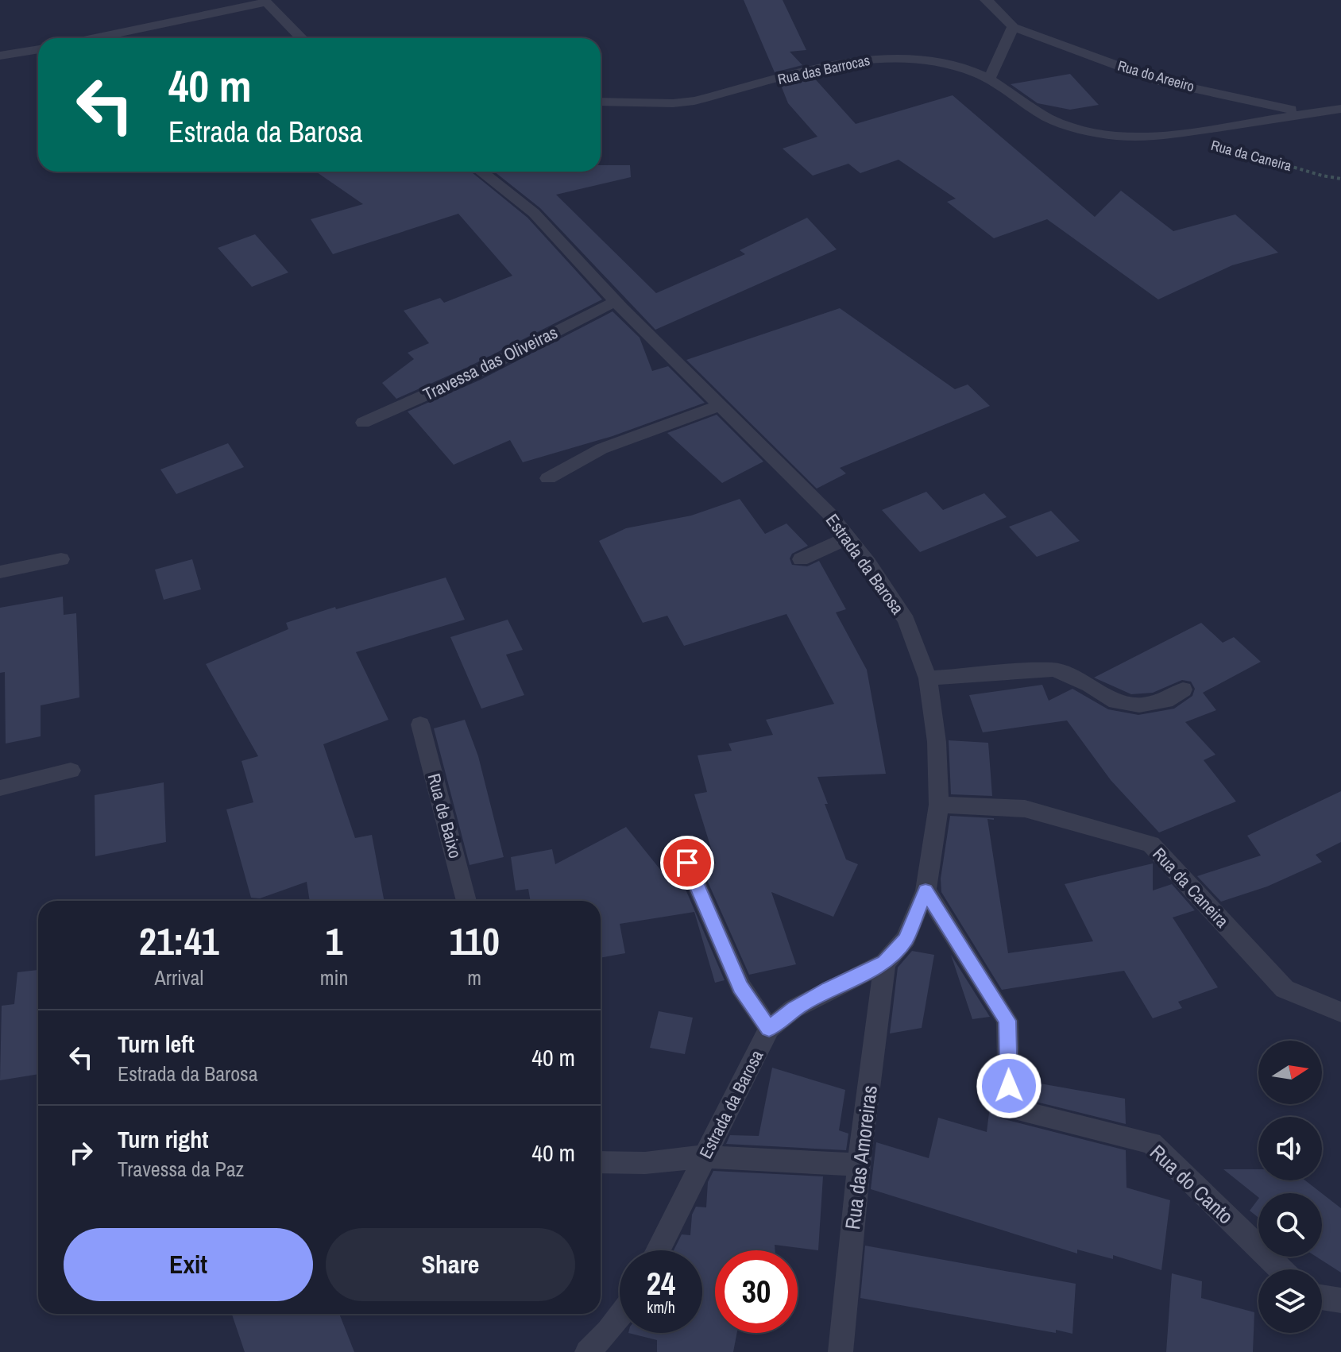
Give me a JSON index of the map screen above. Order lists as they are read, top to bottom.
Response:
{
  "streets": {
    "street": [
      "Rua das Barrocas",
      "Rua do Areeiro",
      "Rua da Caneira",
      "Travessa das Oliveiras",
      "Estrada da Barosa",
      "Rua de Baixo",
      "Rua das Amoreiras",
      "Rua do Canto"
    ]
  },
  "crossings": [
    ["Rua das Barrocas", "Rua do Areeiro"],
    ["Rua da Caneira", "Estrada da Barosa"],
    ["Travessa das Oliveiras", "Estrada da Barosa"],
    ["Estrada da Barosa", "Rua das Amoreiras"],
    ["Estrada da Barosa", "Rua do Canto"]
  ],
  "north": "right",
  "page": {
    "turn": ["40 m", "Estrada da Barosa"],
    "eta": [
      "21:41",
      "Arrival",
      "1",
      "min",
      "110",
      "m"
    ],
    "list": [
      {
        "name": "Turn left",
        "note": "Estrada da Barosa",
        "value": "40 m"
      },
      {
        "name": "Turn right",
        "note": "Travessa da Paz",
        "value": "40 m"
      }
    ],
    "buttons": ["Exit", "Share"],
    "speed": "24 km/h",
    "limit": "30"
  }
}
